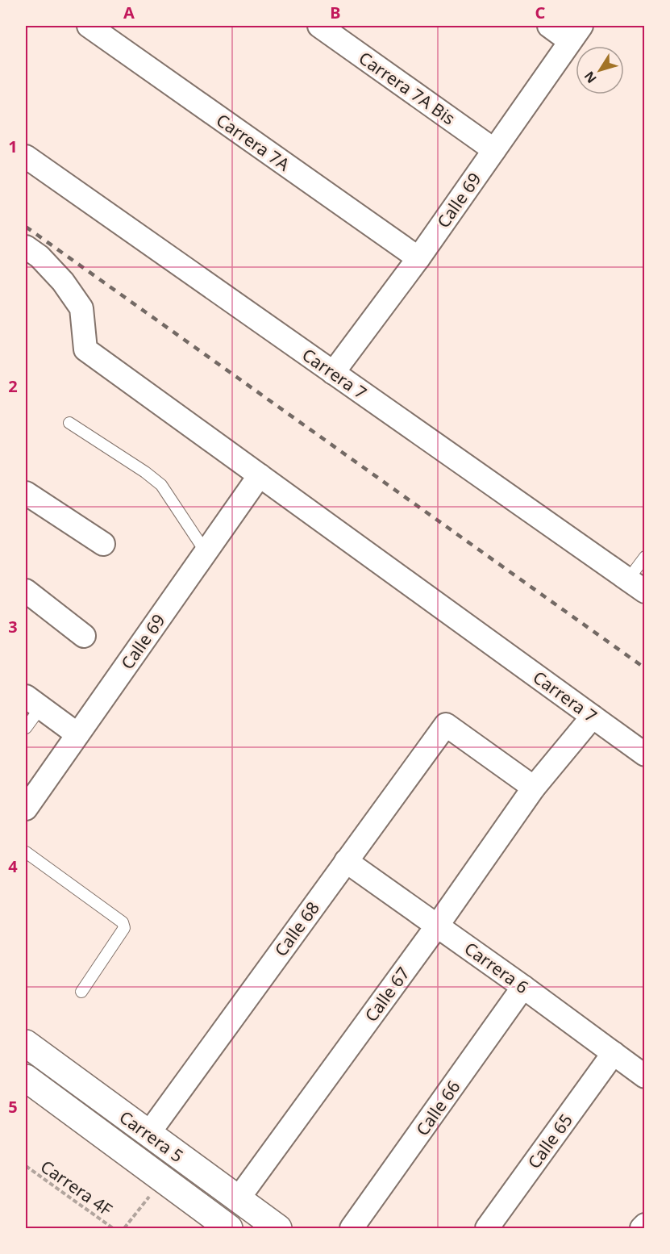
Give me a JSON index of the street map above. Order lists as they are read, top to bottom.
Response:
{
  "streets": {
    "main road": ["Carrera 5"],
    "street": [
      "Carrera 7A Bis",
      "Carrera 7A",
      "Calle 69",
      "Carrera 7",
      "Calle 68",
      "Carrera 6",
      "Calle 67",
      "Calle 66",
      "Calle 65"
    ],
    "path": ["Carrera 4F"]
  },
  "crossings": [
    ["Carrera 7A Bis", "Calle 69"],
    ["Carrera 7A", "Calle 69"],
    ["Calle 69", "Carrera 7"],
    ["Carrera 7", "Calle 67"],
    ["Calle 68", "Carrera 6"],
    ["Calle 68", "Calle 67"],
    ["Calle 68", "Carrera 5"],
    ["Carrera 6", "Calle 67"],
    ["Carrera 6", "Calle 66"],
    ["Carrera 6", "Calle 65"],
    ["Calle 67", "Carrera 5"]
  ],
  "north": "bottom left",
  "grid": {
    "columns": ["A", "B", "C"],
    "rows": [
      "1",
      "2",
      "3",
      "4",
      "5"
    ]
  }
}
